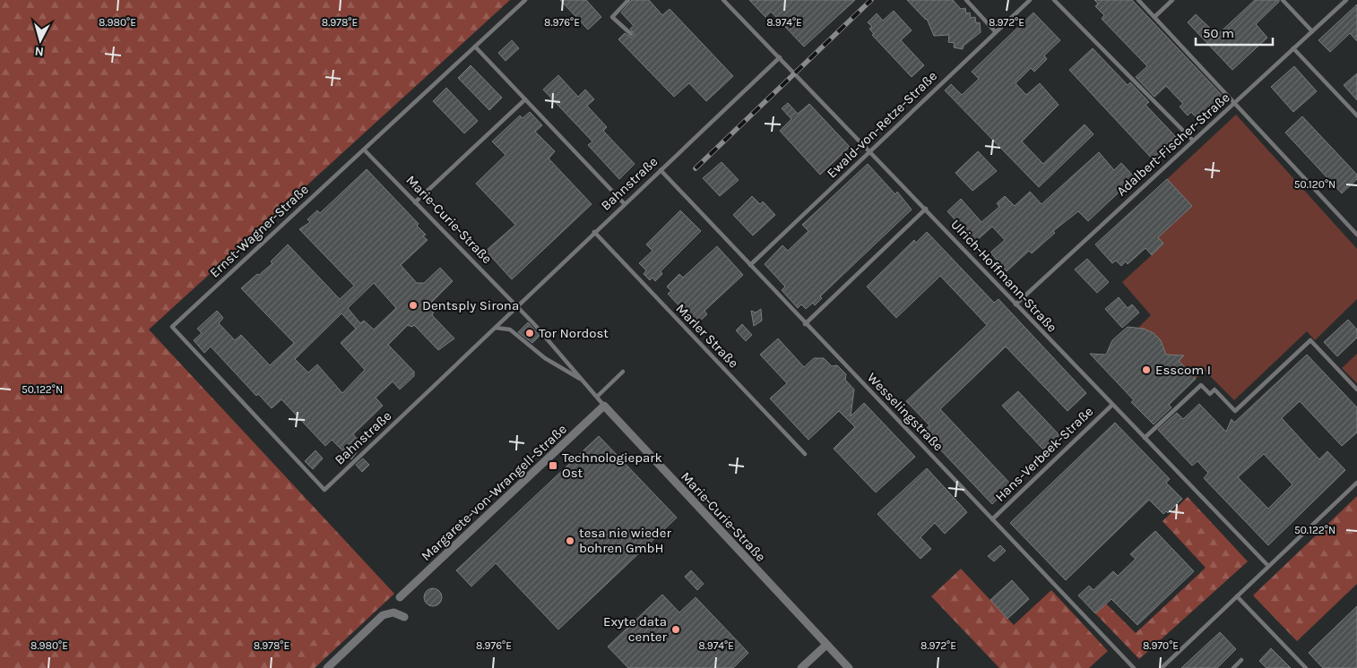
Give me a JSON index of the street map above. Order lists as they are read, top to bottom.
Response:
{
  "streets": {
    "street": ["Marie-Curie-Straße", "Margarete-von-Wrangell-Straße"],
    "lane": [
      "Ewald-von-Retze-Straße",
      "Adalbert-Fischer-Straße",
      "Bahnstraße",
      "Ernst-Wagner-Straße",
      "Ulrich-Hoffmann-Straße",
      "Marler Straße",
      "Wesselingstraße",
      "Hans-Verbeek-Straße"
    ]
  },
  "crossings": [
    ["Ewald-von-Retze-Straße", "Ulrich-Hoffmann-Straße"],
    ["Ewald-von-Retze-Straße", "Wesselingstraße"],
    ["Adalbert-Fischer-Straße", "Ulrich-Hoffmann-Straße"],
    ["Bahnstraße", "Marie-Curie-Straße"],
    ["Bahnstraße", "Ernst-Wagner-Straße"],
    ["Bahnstraße", "Ulrich-Hoffmann-Straße"],
    ["Bahnstraße", "Marler Straße"],
    ["Bahnstraße", "Wesselingstraße"],
    ["Marie-Curie-Straße", "Ernst-Wagner-Straße"],
    ["Marie-Curie-Straße", "Margarete-von-Wrangell-Straße"],
    ["Ulrich-Hoffmann-Straße", "Hans-Verbeek-Straße"],
    ["Wesselingstraße", "Hans-Verbeek-Straße"]
  ],
  "places": {
    "other": [
      "Dentsply Sirona",
      "Tor Nordost",
      "Esscom I",
      "tesa nie wieder bohren GmbH",
      "Exyte data center"
    ],
    "transit": ["Technologiepark Ost"]
  },
  "scale_bar": "50 m",
  "north": "bottom",
  "coordinates": [
    "8.980°E",
    "8.978°E",
    "8.976°E",
    "8.974°E",
    "8.972°E",
    "50.120°N",
    "50.122°N",
    "8.970°E"
  ]
}
